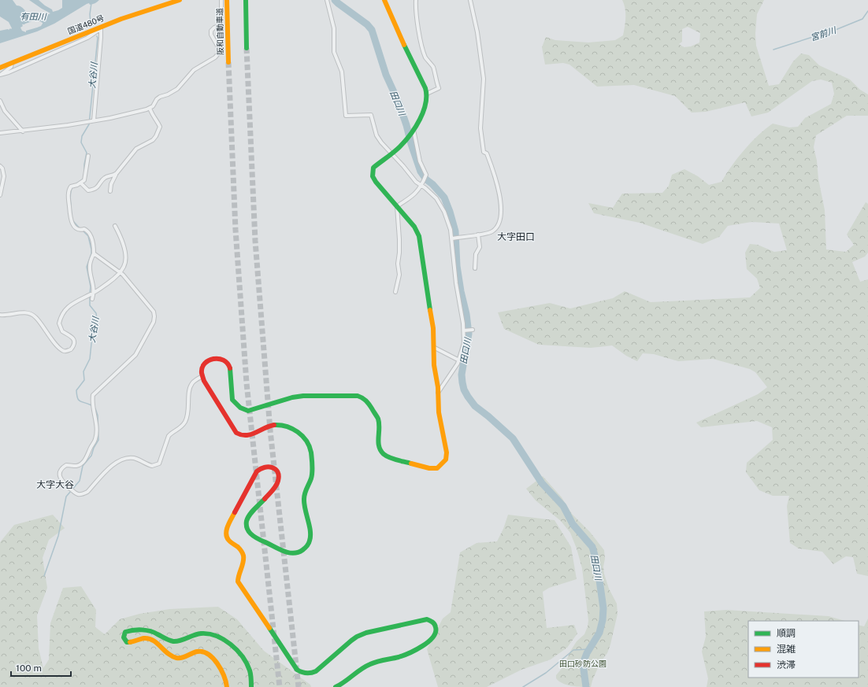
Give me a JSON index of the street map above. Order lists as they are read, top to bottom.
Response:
{
  "streets": {
    "main road": ["国道480号", "阪和自動車道"]
  },
  "districts": ["大字田口", "大字大谷"],
  "water": [
    "有田川",
    "宮前川",
    "大谷川",
    "田口川"
  ],
  "parks": ["田口砂防公園"],
  "legend": ["順調", "混雑", "渋滞"],
  "scale_bar": "100 m"
}
